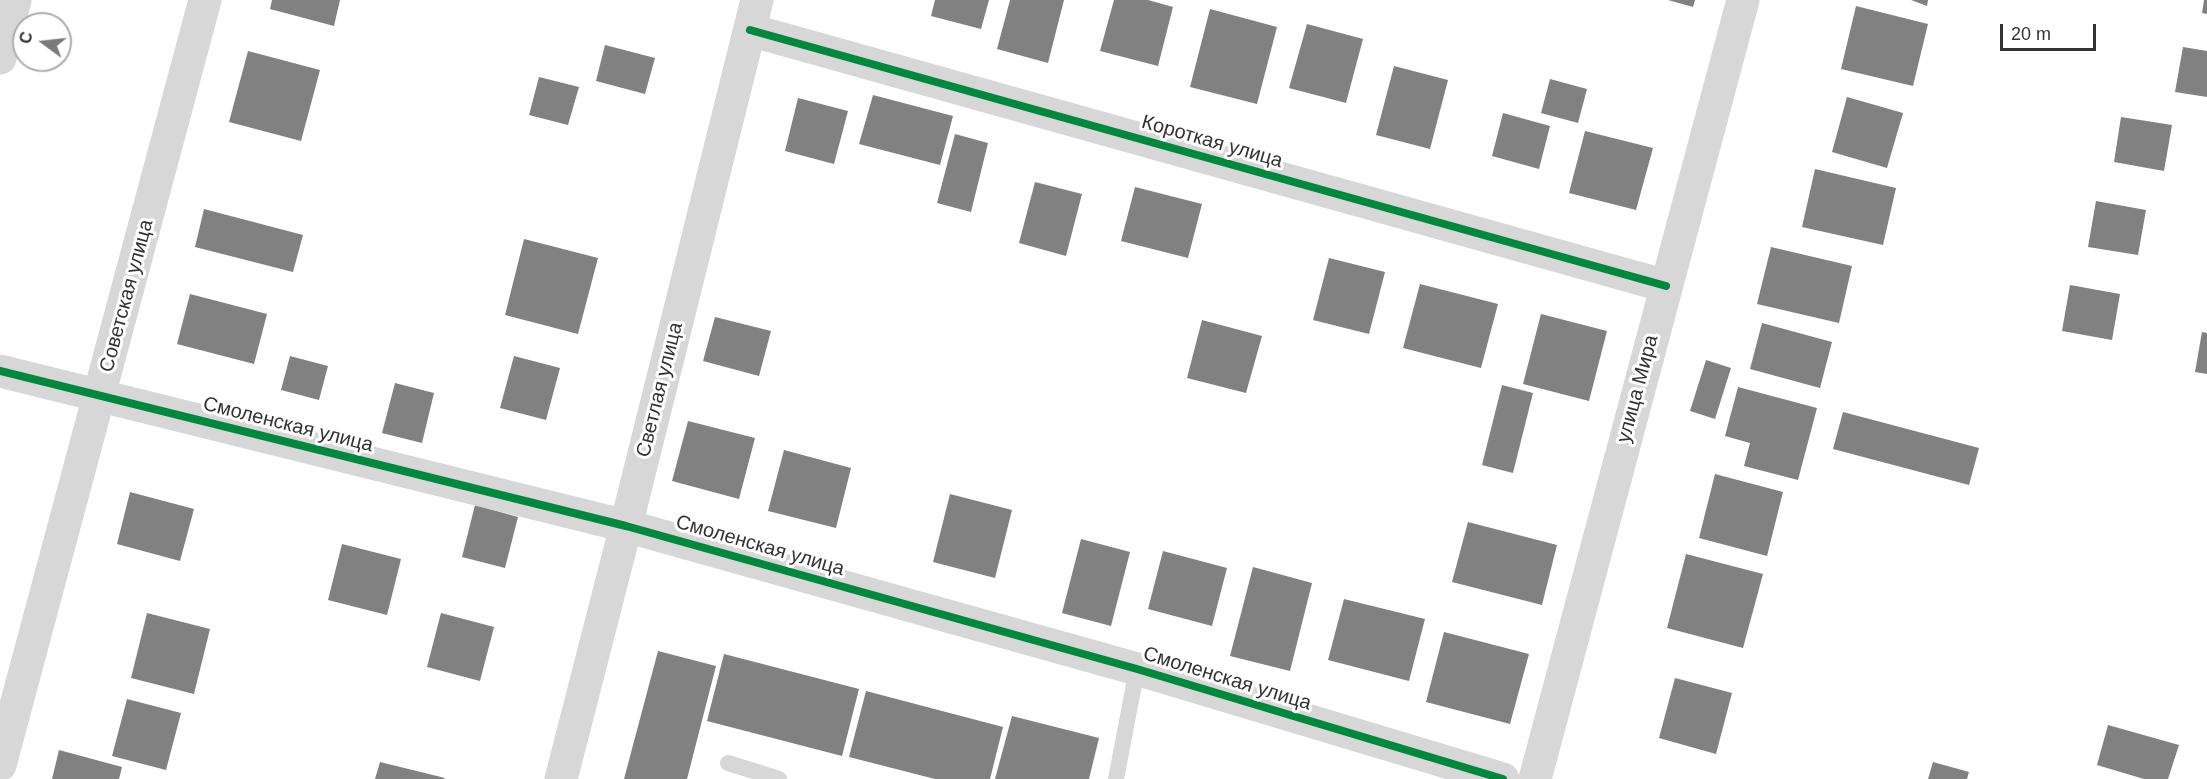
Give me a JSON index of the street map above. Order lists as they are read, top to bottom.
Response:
{
  "streets": {
    "street": [
      "Короткая улица",
      "Советская улица",
      "улица Мира",
      "Светлая улица",
      "Смоленская улица"
    ]
  },
  "crossings": [
    ["Короткая улица", "улица Мира"],
    ["Короткая улица", "Светлая улица"],
    ["Советская улица", "Смоленская улица"],
    ["Светлая улица", "Смоленская улица"]
  ],
  "scale_bar": "20 m",
  "north": "left"
}
